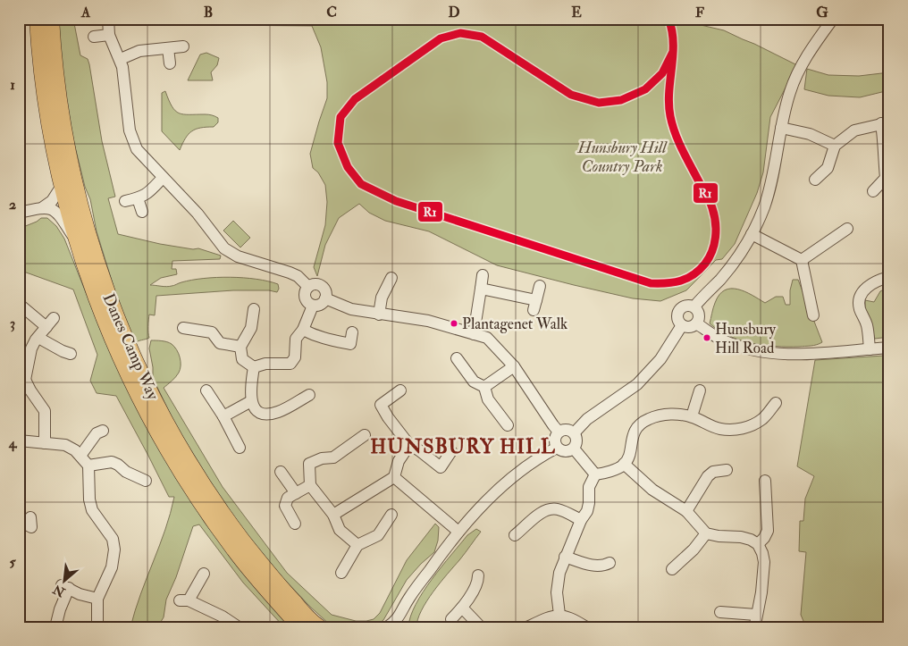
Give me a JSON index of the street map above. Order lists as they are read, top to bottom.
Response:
{
  "streets": {
    "highway": ["Danes Camp Way"]
  },
  "districts": ["HUNSBURY HILL"],
  "parks": ["Hunsbury Hill Country Park"],
  "places": ["Plantagenet Walk", "Hunsbury Hill Road"],
  "lines": ["transit line R1"],
  "north": "bottom left",
  "grid": {
    "columns": [
      "A",
      "B",
      "C",
      "D",
      "E",
      "F",
      "G"
    ],
    "rows": [
      "1",
      "2",
      "3",
      "4",
      "5"
    ]
  }
}
